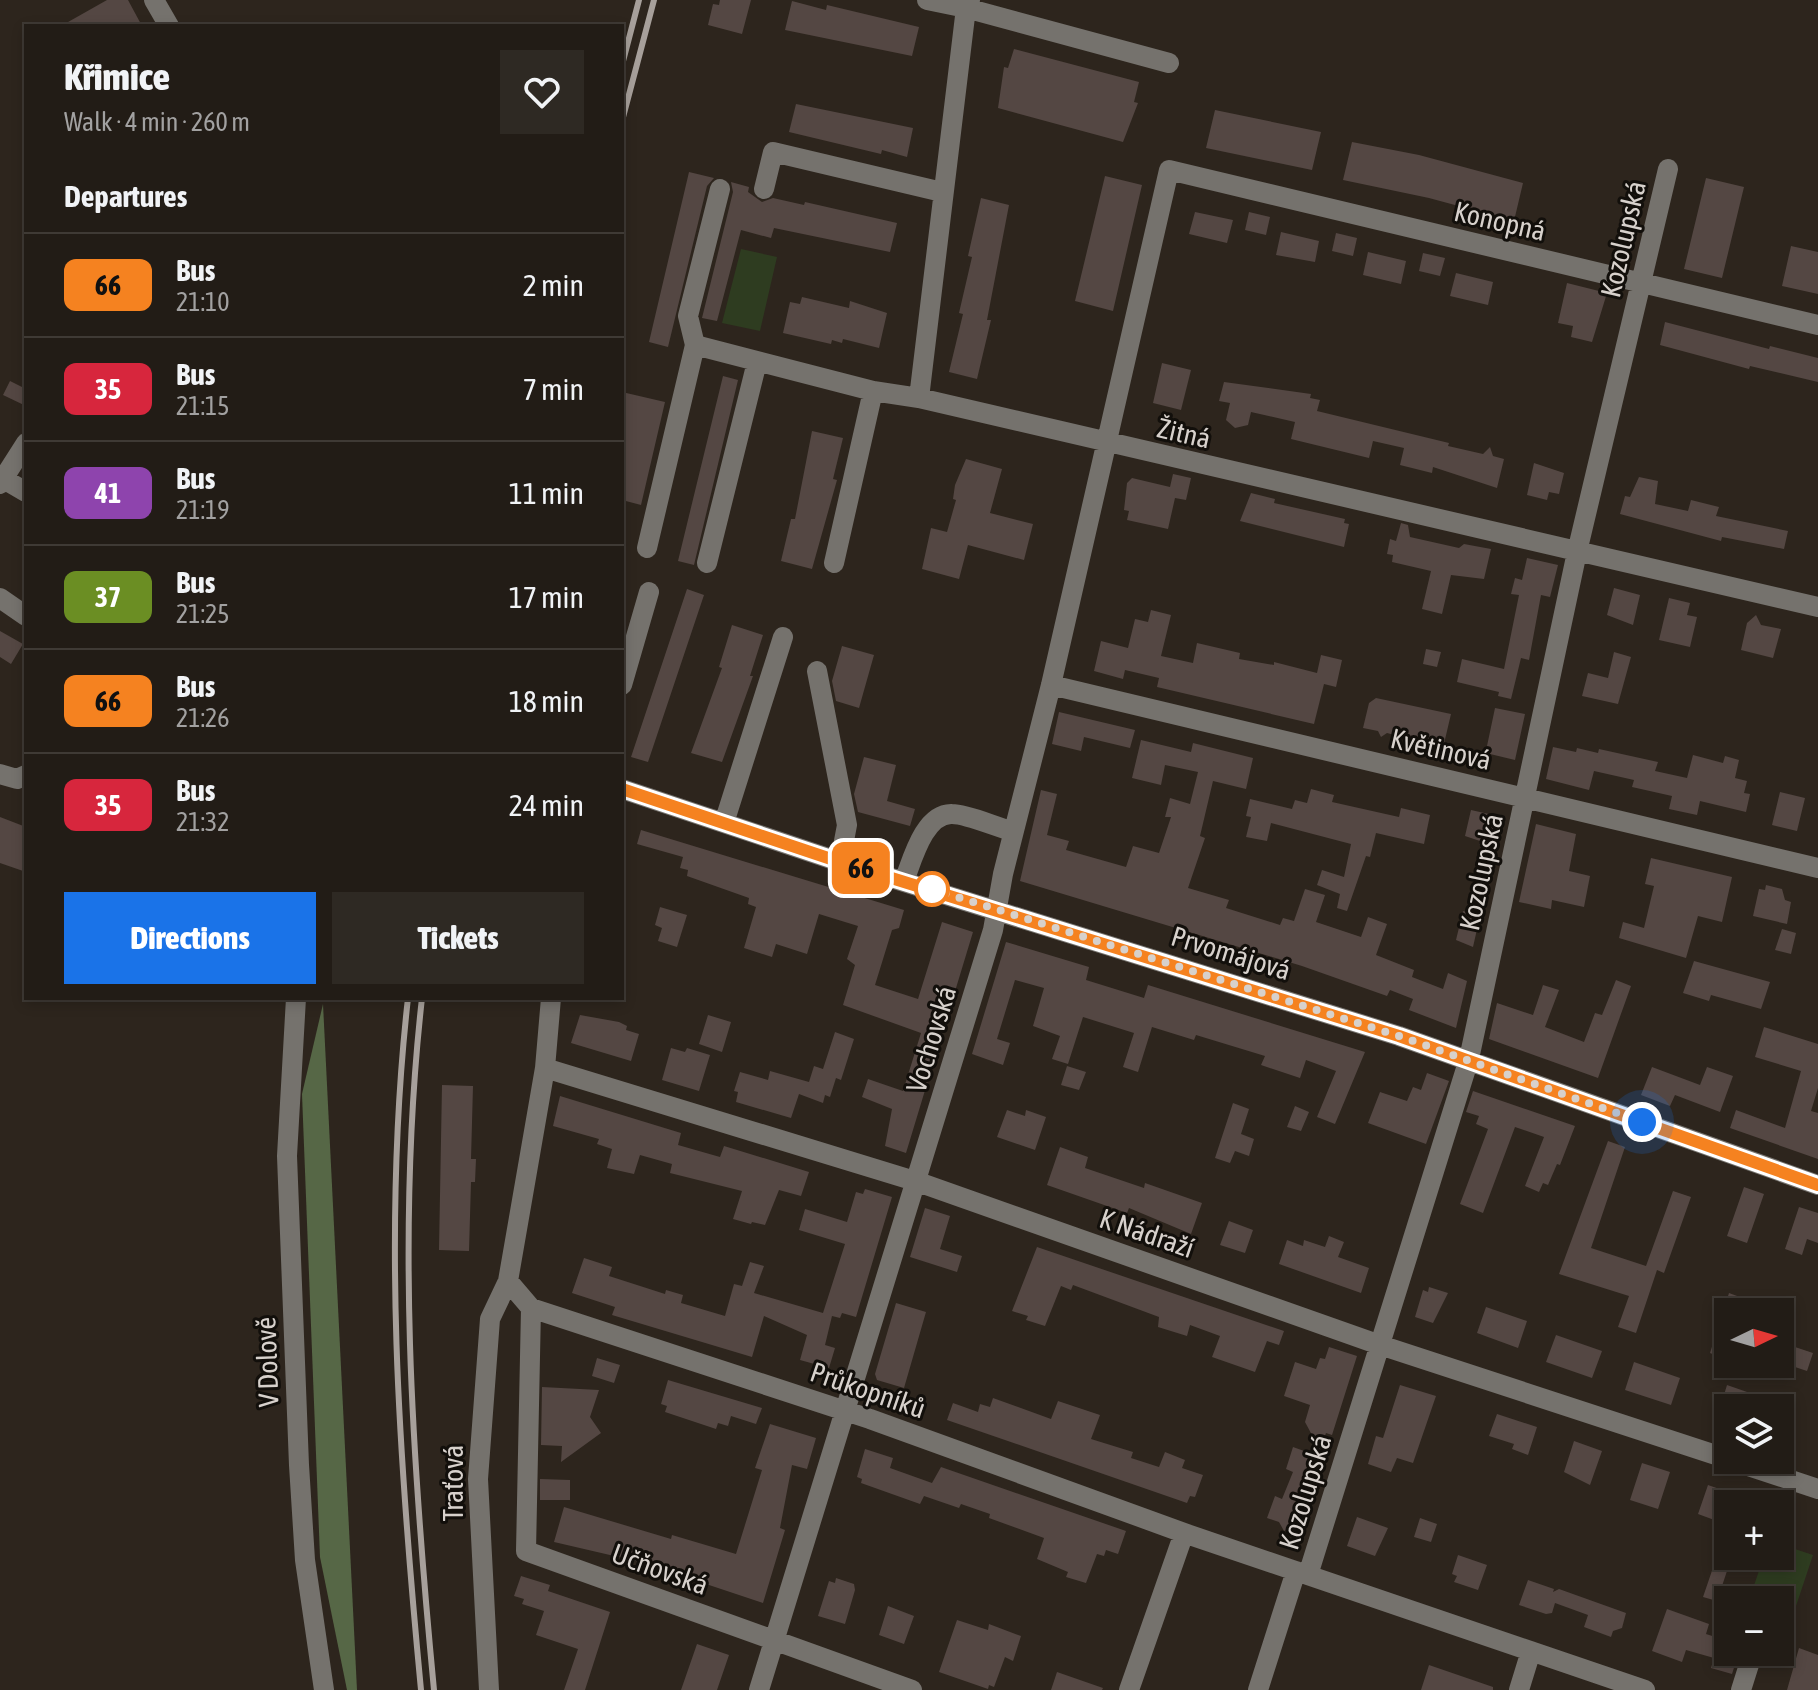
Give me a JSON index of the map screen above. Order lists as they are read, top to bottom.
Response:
{
  "streets": {
    "street": [
      "Konopná",
      "Kozolupská",
      "Žitná",
      "Květinová",
      "Prvomájová",
      "Vochovská",
      "K Nádraží",
      "V Dolově",
      "Průkopníků",
      "Traťová",
      "Učňovská"
    ]
  },
  "crossings": [
    ["Konopná", "Kozolupská"],
    ["Konopná", "Vochovská"],
    ["Kozolupská", "Žitná"],
    ["Kozolupská", "Květinová"],
    ["Kozolupská", "Prvomájová"],
    ["Kozolupská", "K Nádraží"],
    ["Kozolupská", "Průkopníků"],
    ["Žitná", "Vochovská"],
    ["Květinová", "Vochovská"],
    ["Prvomájová", "Vochovská"],
    ["Vochovská", "K Nádraží"],
    ["Vochovská", "Průkopníků"],
    ["Vochovská", "Učňovská"],
    ["K Nádraží", "Traťová"],
    ["Průkopníků", "Učňovská"]
  ],
  "lines": ["bus line 66"],
  "north": "right",
  "page": {
    "on_map": "66",
    "heading": [
      ["Křimice", "Walk · 4 min · 260 m"],
      "Departures"
    ],
    "list": [
      {
        "mark": "66",
        "name": "Bus",
        "note": "21:10",
        "value": "2 min"
      },
      {
        "mark": "35",
        "name": "Bus",
        "note": "21:15",
        "value": "7 min"
      },
      {
        "mark": "41",
        "name": "Bus",
        "note": "21:19",
        "value": "11 min"
      },
      {
        "mark": "37",
        "name": "Bus",
        "note": "21:25",
        "value": "17 min"
      },
      {
        "mark": "66",
        "name": "Bus",
        "note": "21:26",
        "value": "18 min"
      },
      {
        "mark": "35",
        "name": "Bus",
        "note": "21:32",
        "value": "24 min"
      }
    ],
    "buttons": ["Directions", "Tickets"],
    "map_buttons": ["+", "−"]
  }
}
